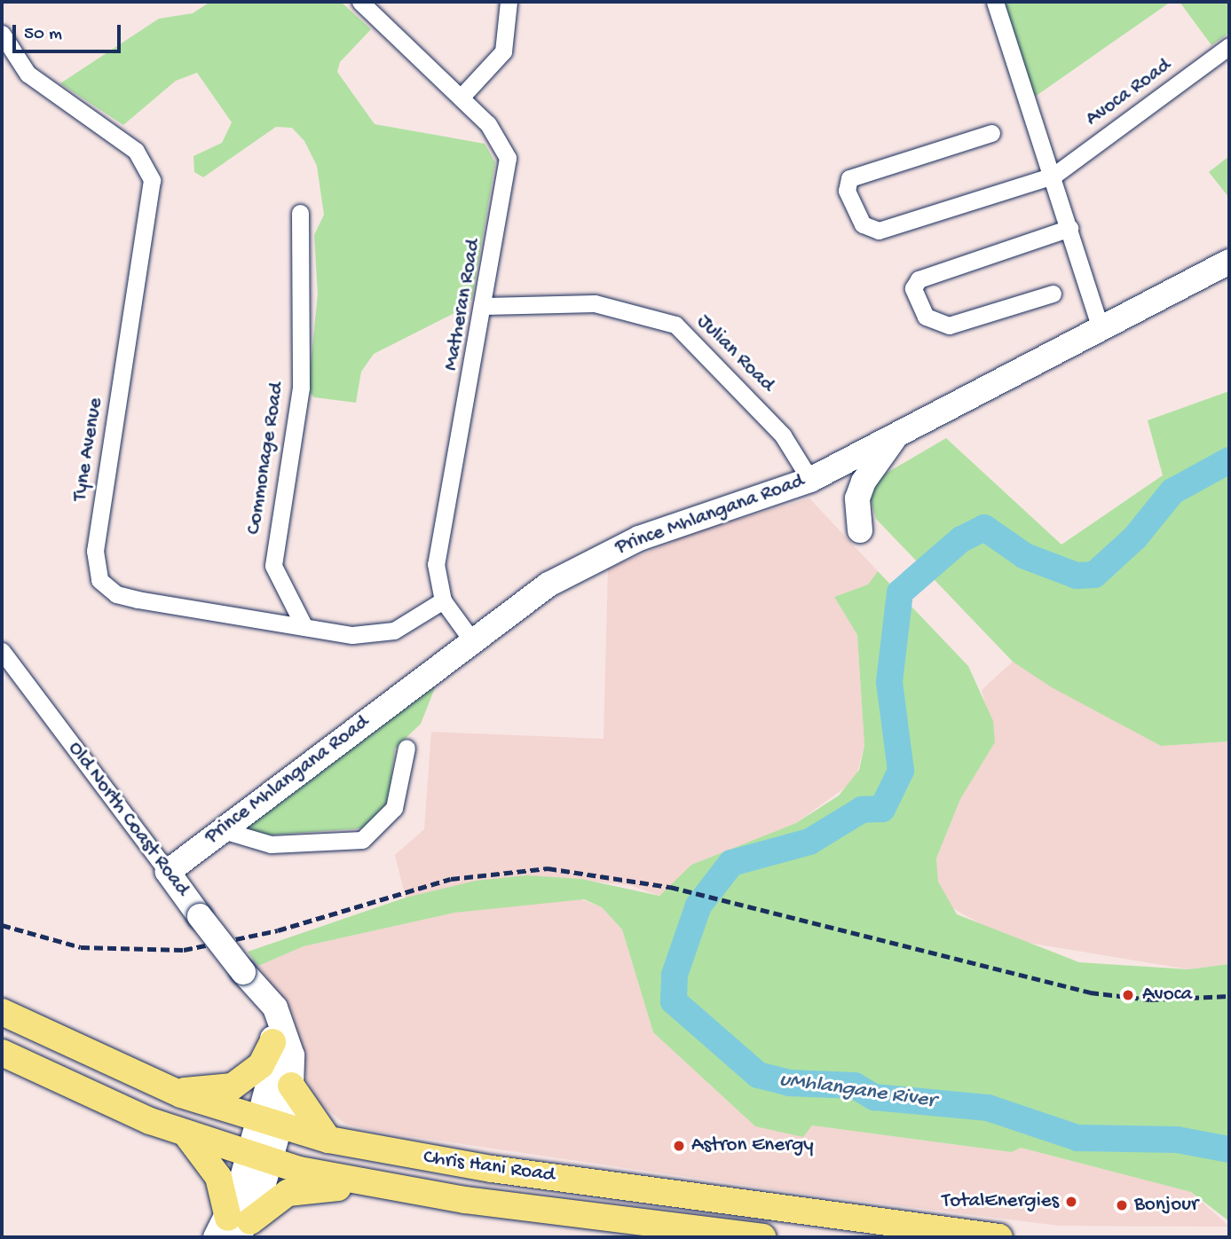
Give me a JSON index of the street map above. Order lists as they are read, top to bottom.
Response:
{
  "streets": {
    "main road": ["Chris Hani Road"],
    "street": [
      "Avoca Road",
      "Matheran Road",
      "Julian Road",
      "Tyne Avenue",
      "Commonage Road",
      "Prince Mhlangana Road",
      "Old North Coast Road"
    ]
  },
  "crossings": [
    ["Matheran Road", "Julian Road"],
    ["Matheran Road", "Tyne Avenue"],
    ["Matheran Road", "Prince Mhlangana Road"],
    ["Julian Road", "Prince Mhlangana Road"],
    ["Tyne Avenue", "Commonage Road"],
    ["Prince Mhlangana Road", "Old North Coast Road"],
    ["Old North Coast Road", "Chris Hani Road"]
  ],
  "water": ["uMhlangane River"],
  "places": [
    "Avoca",
    "Astron Energy",
    "TotalEnergies",
    "Bonjour"
  ],
  "scale_bar": "50 m"
}
